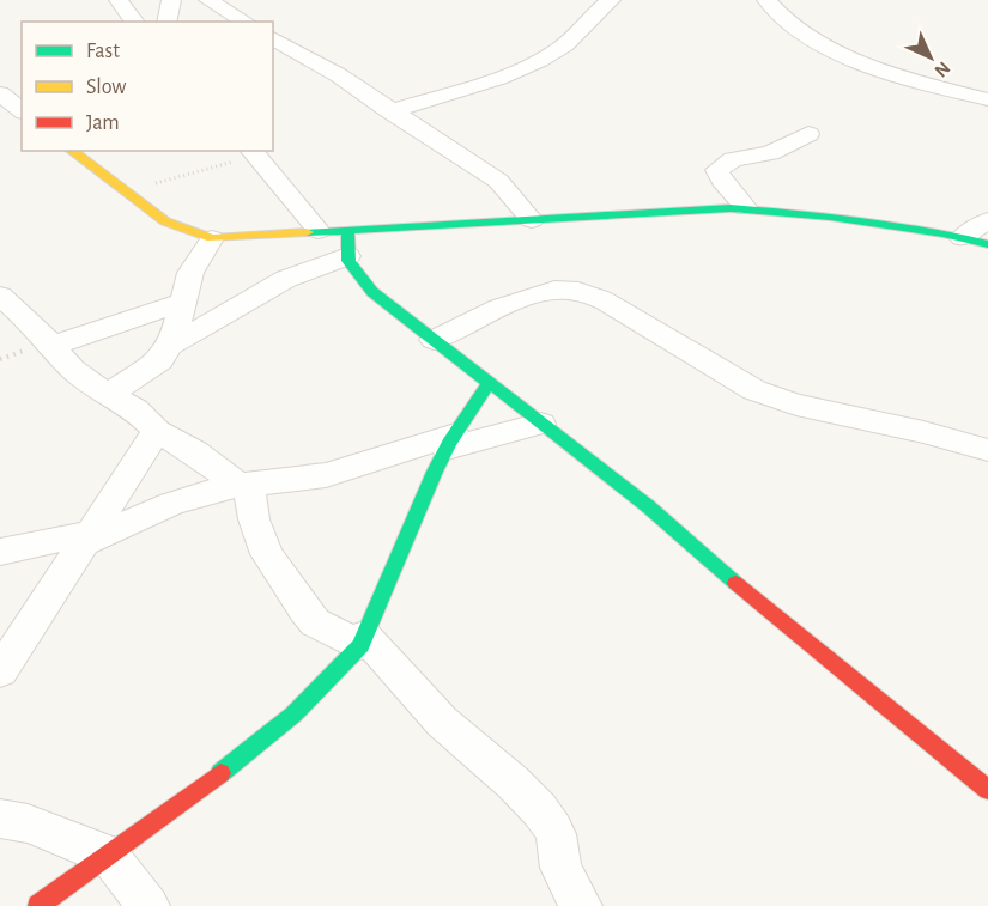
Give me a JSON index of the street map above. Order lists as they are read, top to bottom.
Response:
{
  "legend": ["Fast", "Slow", "Jam"],
  "north": "bottom right"
}
